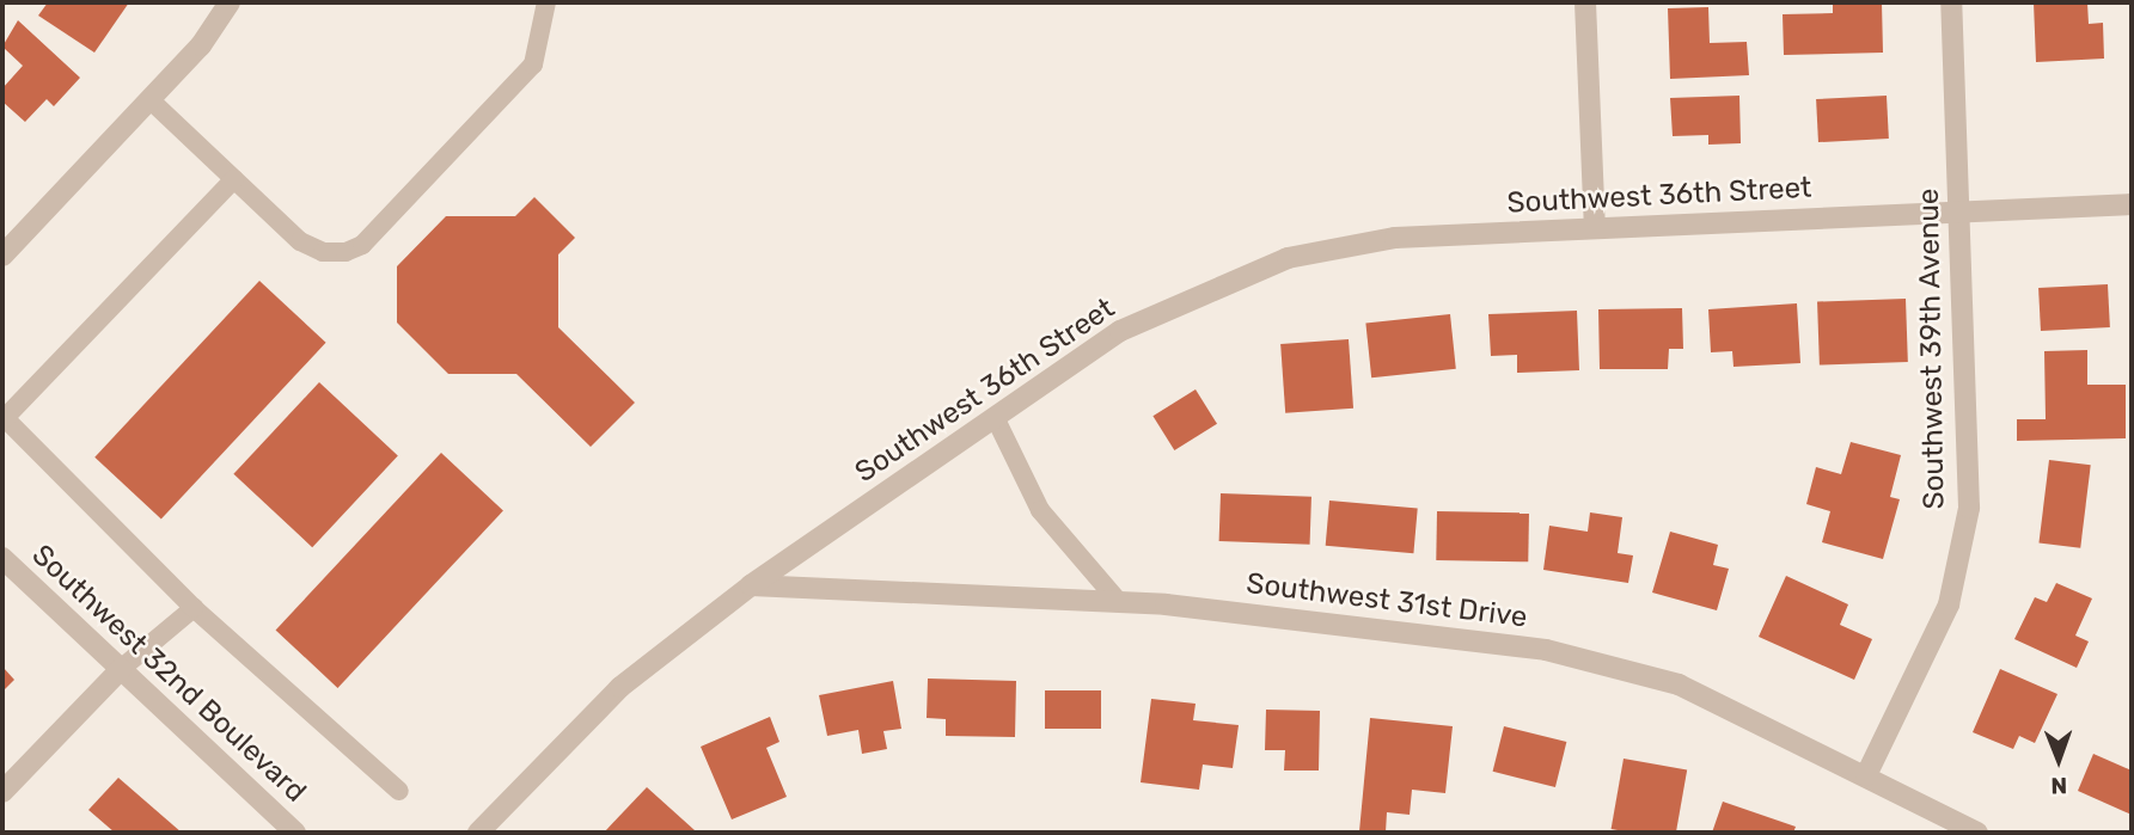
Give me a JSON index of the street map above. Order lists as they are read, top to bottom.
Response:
{
  "streets": {
    "street": [
      "Southwest 36th Street",
      "Southwest 39th Avenue",
      "Southwest 31st Drive",
      "Southwest 32nd Boulevard"
    ]
  },
  "crossings": [
    ["Southwest 36th Street", "Southwest 39th Avenue"],
    ["Southwest 36th Street", "Southwest 31st Drive"],
    ["Southwest 39th Avenue", "Southwest 31st Drive"]
  ],
  "north": "bottom"
}
